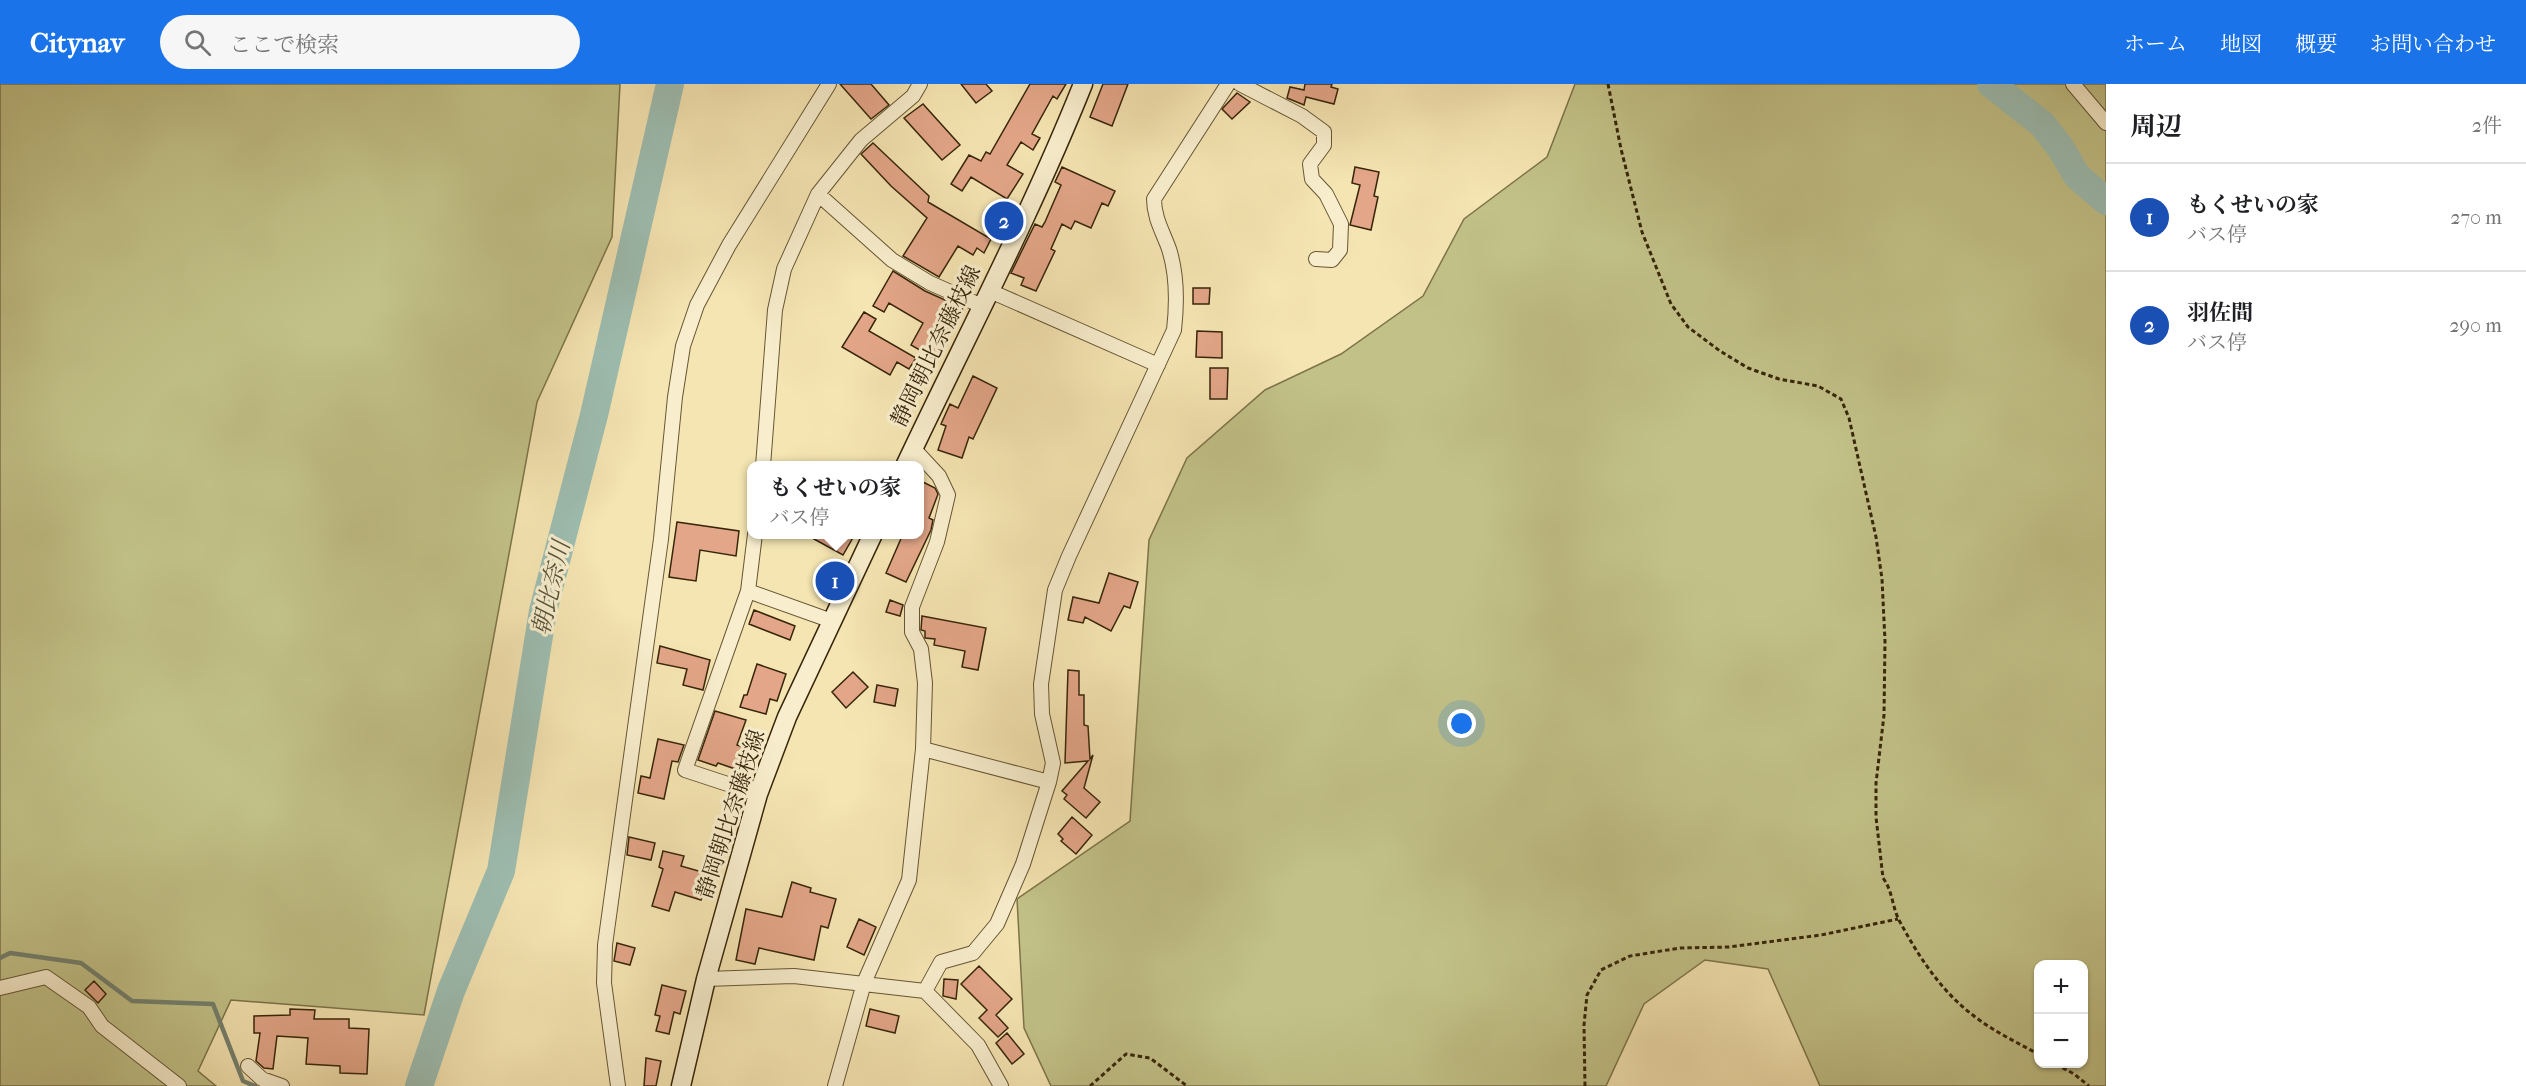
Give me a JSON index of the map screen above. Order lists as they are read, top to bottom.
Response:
{
  "streets": {
    "main road": ["静岡朝比奈藤枝線"]
  },
  "water": ["朝比奈川"],
  "page": {
    "header": "Citynav",
    "search": "ここで検索",
    "nav": [
      "ホーム",
      "地図",
      "概要",
      "お問い合わせ"
    ],
    "heading": ["周辺", "2件"],
    "list": [
      {
        "mark": "1",
        "name": "もくせいの家",
        "note": "バス停",
        "value": "270 m"
      },
      {
        "mark": "2",
        "name": "羽佐間",
        "note": "バス停",
        "value": "290 m"
      }
    ],
    "pins": ["2", "1"],
    "popup": ["もくせいの家", "バス停"],
    "map_buttons": ["+", "−"]
  }
}
